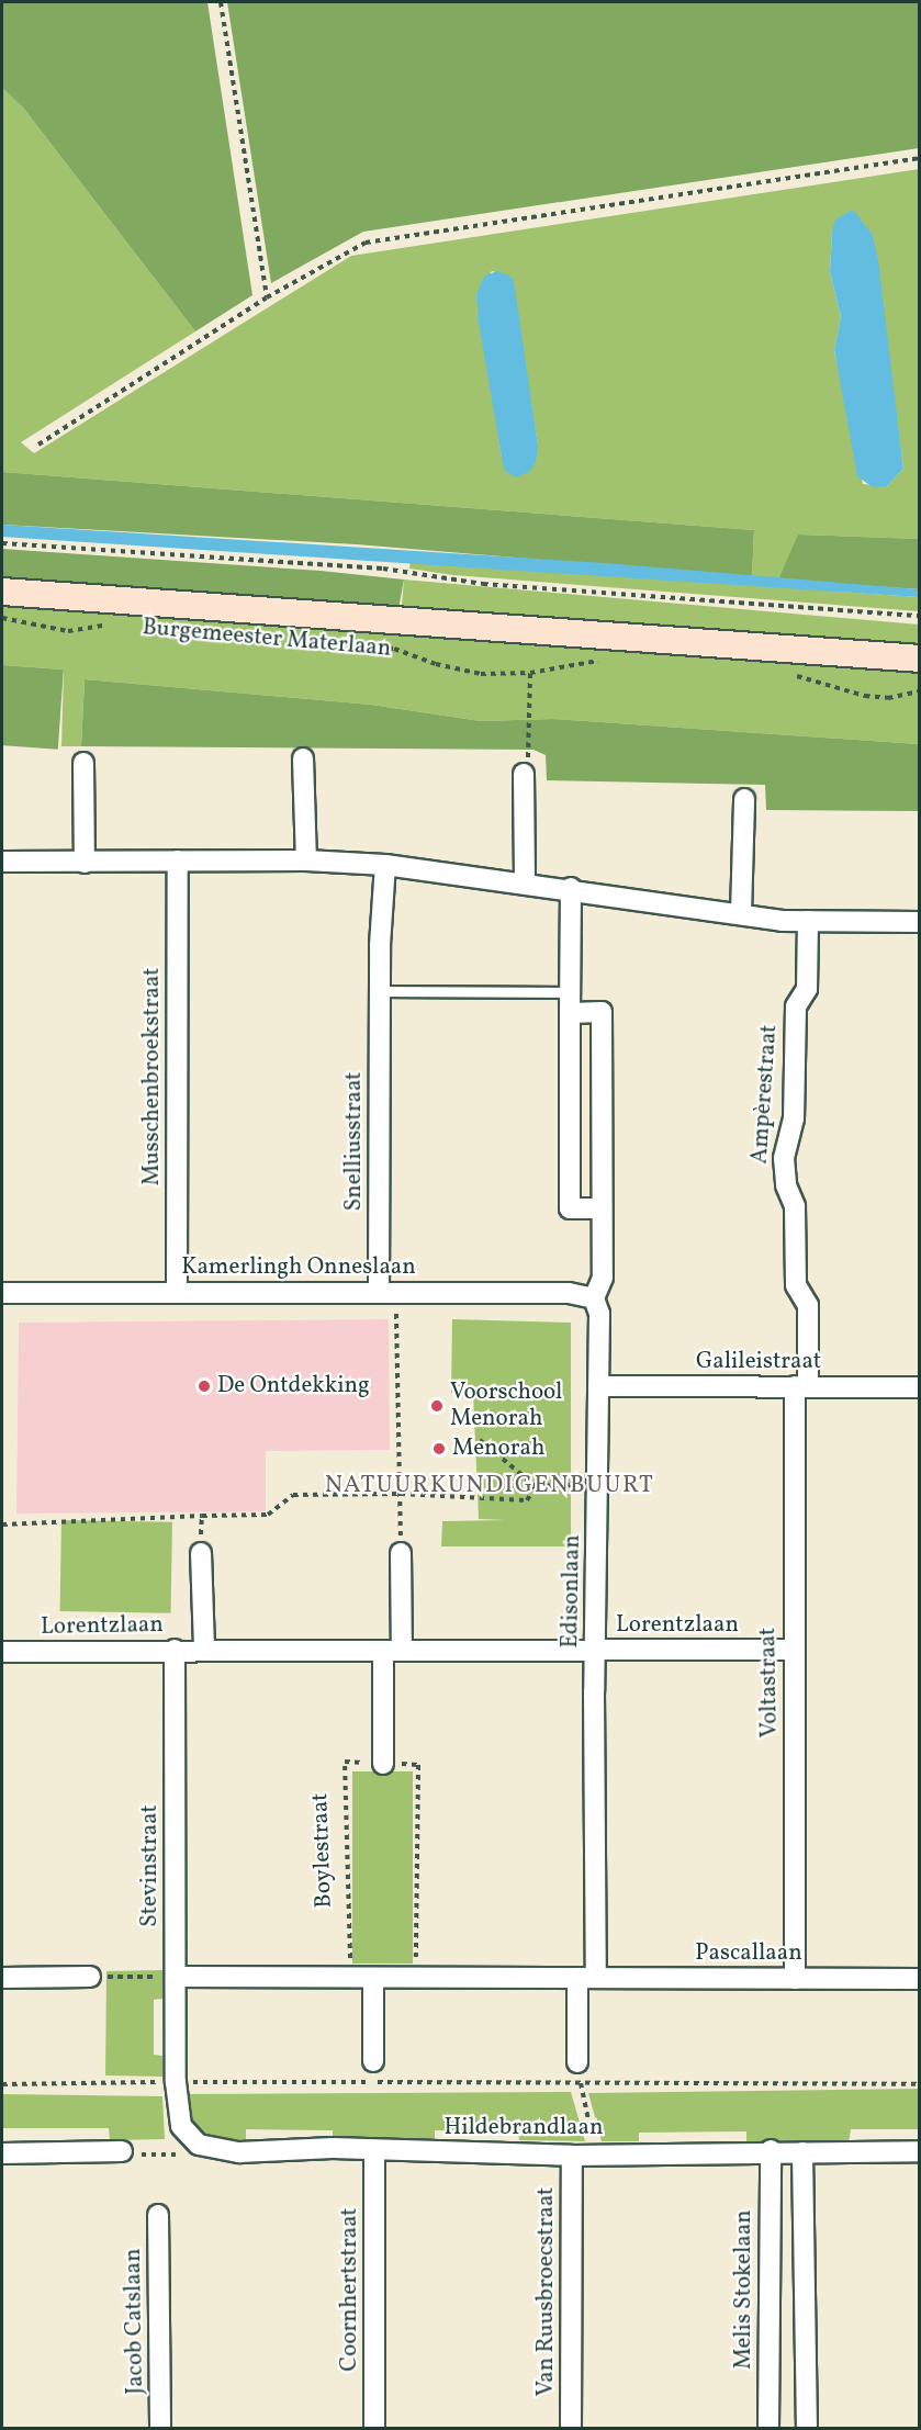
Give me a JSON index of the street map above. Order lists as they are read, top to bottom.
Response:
{
  "streets": {
    "main road": ["Burgemeester Materlaan"],
    "street": [
      "Musschenbroekstraat",
      "Ampèrestraat",
      "Snelliusstraat",
      "Kamerlingh Onneslaan",
      "Galileistraat",
      "Edisonlaan",
      "Lorentzlaan",
      "Voltastraat",
      "Stevinstraat",
      "Pascallaan",
      "Hildebrandlaan",
      "Coornhertstraat",
      "Melis Stokelaan",
      "Van Ruusbroecstraat",
      "Jacob Catslaan"
    ],
    "path": ["Boylestraat"]
  },
  "crossings": [
    ["Musschenbroekstraat", "Kamerlingh Onneslaan"],
    ["Ampèrestraat", "Galileistraat"],
    ["Ampèrestraat", "Voltastraat"],
    ["Snelliusstraat", "Kamerlingh Onneslaan"],
    ["Kamerlingh Onneslaan", "Edisonlaan"],
    ["Galileistraat", "Edisonlaan"],
    ["Galileistraat", "Voltastraat"],
    ["Edisonlaan", "Lorentzlaan"],
    ["Edisonlaan", "Pascallaan"],
    ["Lorentzlaan", "Voltastraat"],
    ["Lorentzlaan", "Stevinstraat"],
    ["Voltastraat", "Pascallaan"],
    ["Boylestraat", "Pascallaan"],
    ["Stevinstraat", "Pascallaan"],
    ["Hildebrandlaan", "Coornhertstraat"],
    ["Hildebrandlaan", "Melis Stokelaan"],
    ["Hildebrandlaan", "Van Ruusbroecstraat"]
  ],
  "districts": ["NATUURKUNDIGENBUURT"],
  "places": ["De Ontdekking", "Voorschool Menorah", "Menorah"]
}
